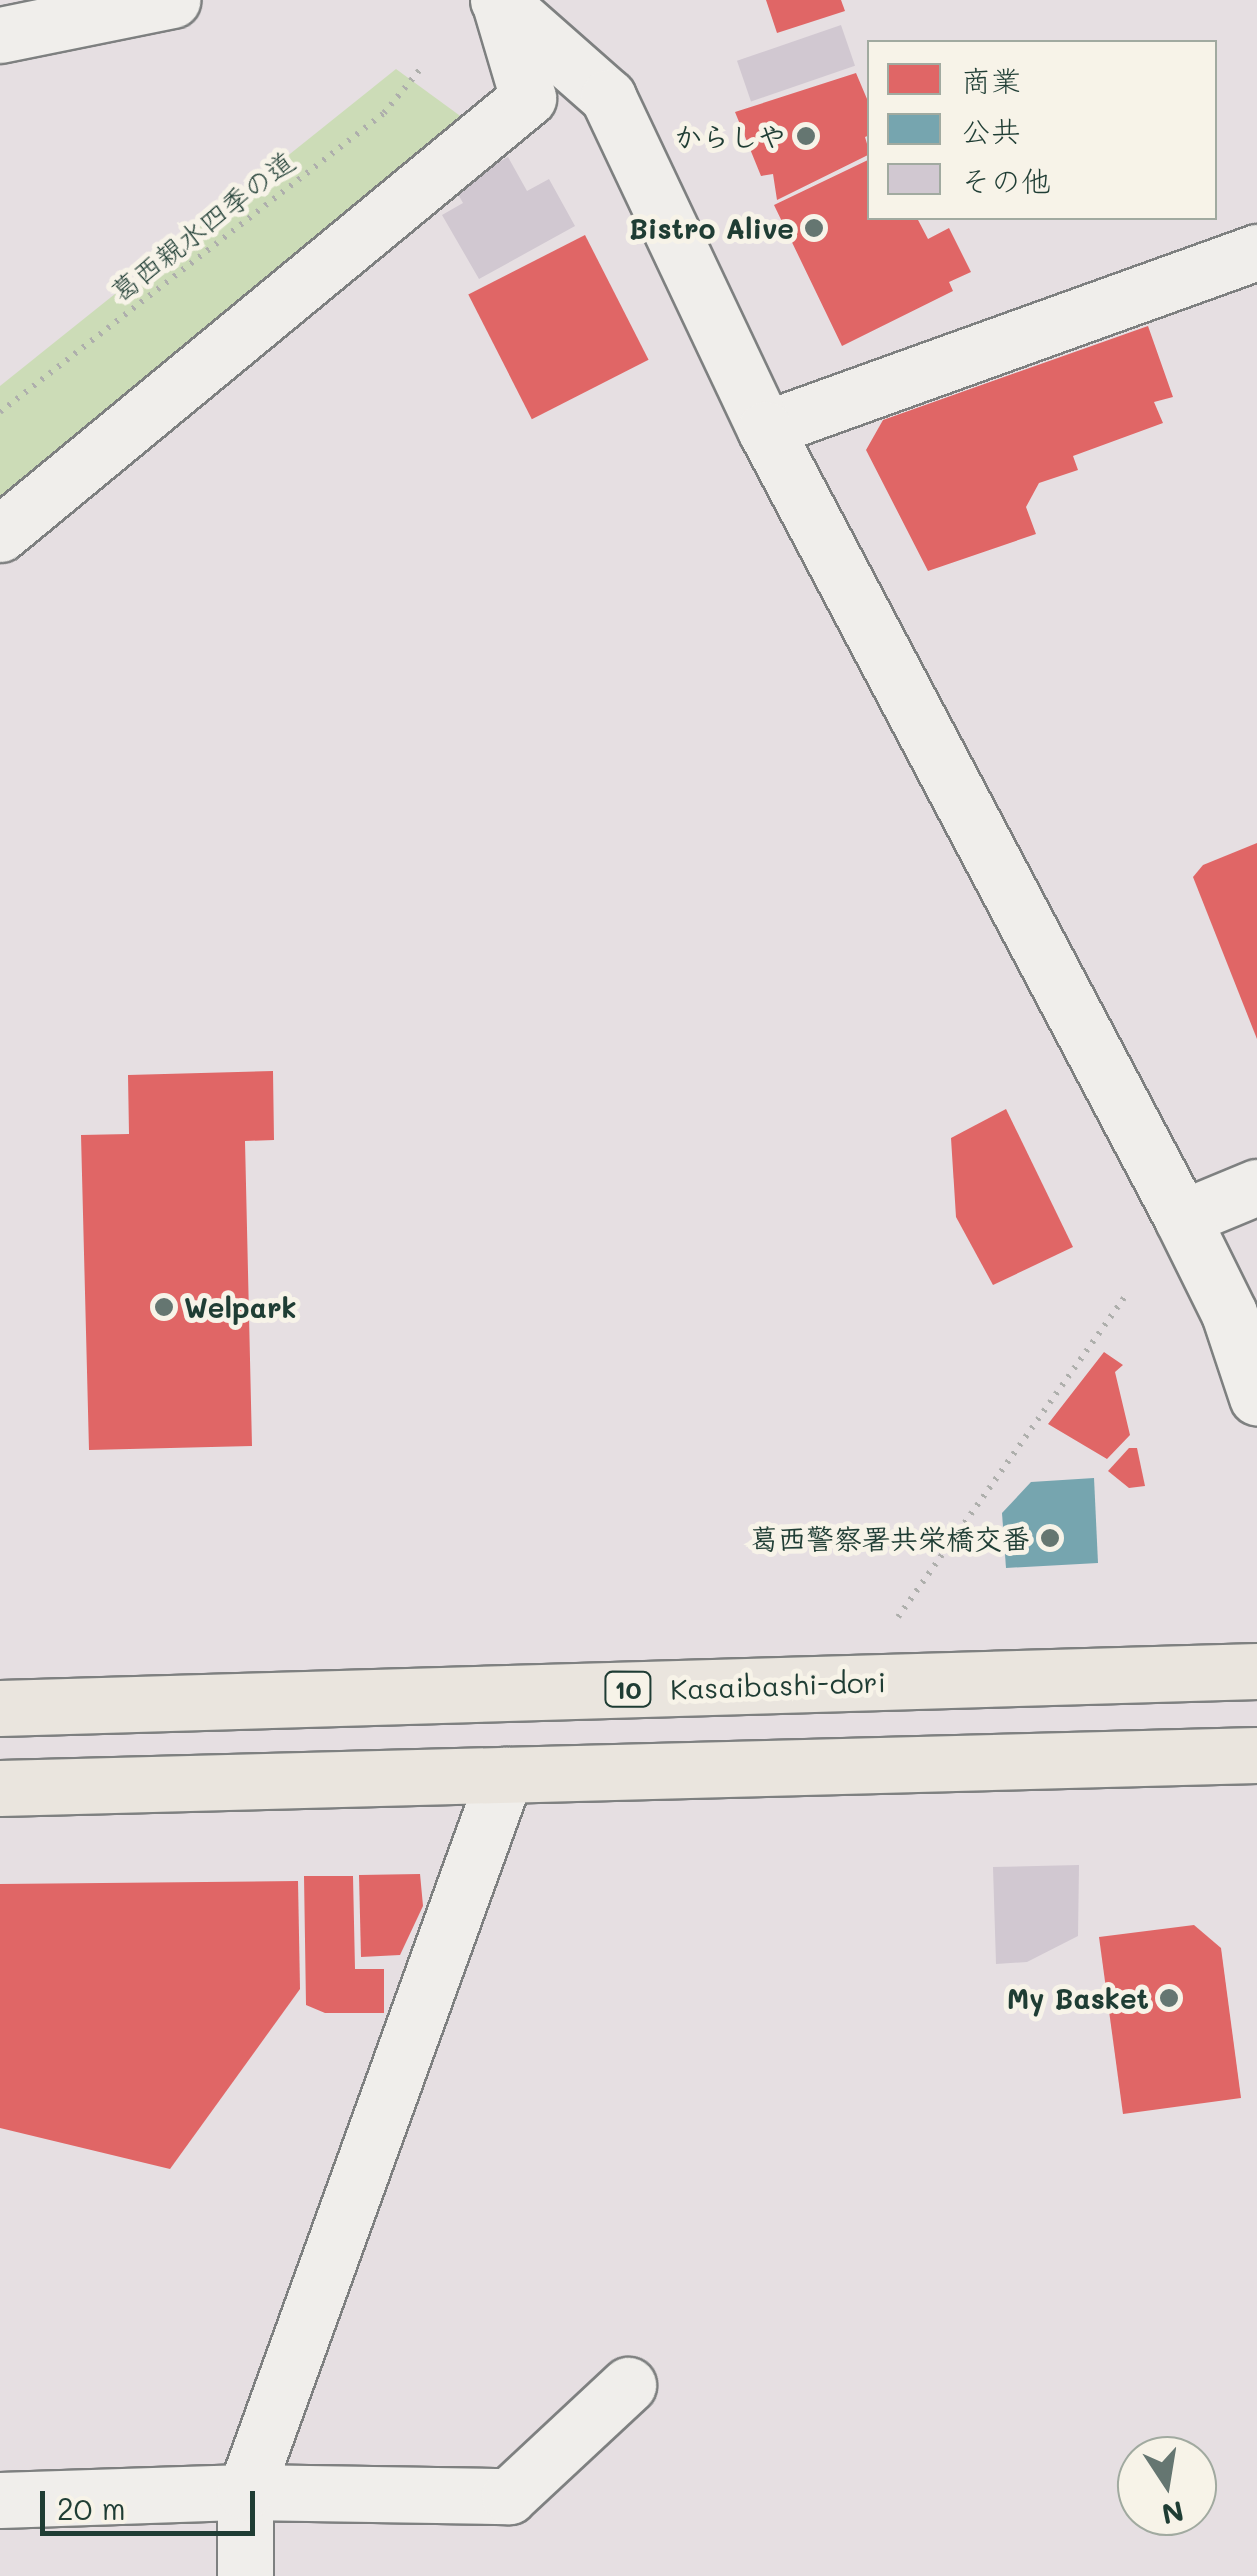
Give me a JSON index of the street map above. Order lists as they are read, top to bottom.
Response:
{
  "streets": {
    "main road": ["Kasaibashi-dori", "10"],
    "path": ["葛西親水四季の道"]
  },
  "places": [
    "からしや",
    "Bistro Alive",
    "Welpark",
    "葛西警察署共栄橋交番",
    "My Basket"
  ],
  "legend": ["商業", "公共", "その他"],
  "scale_bar": "20 m",
  "north": "bottom"
}
